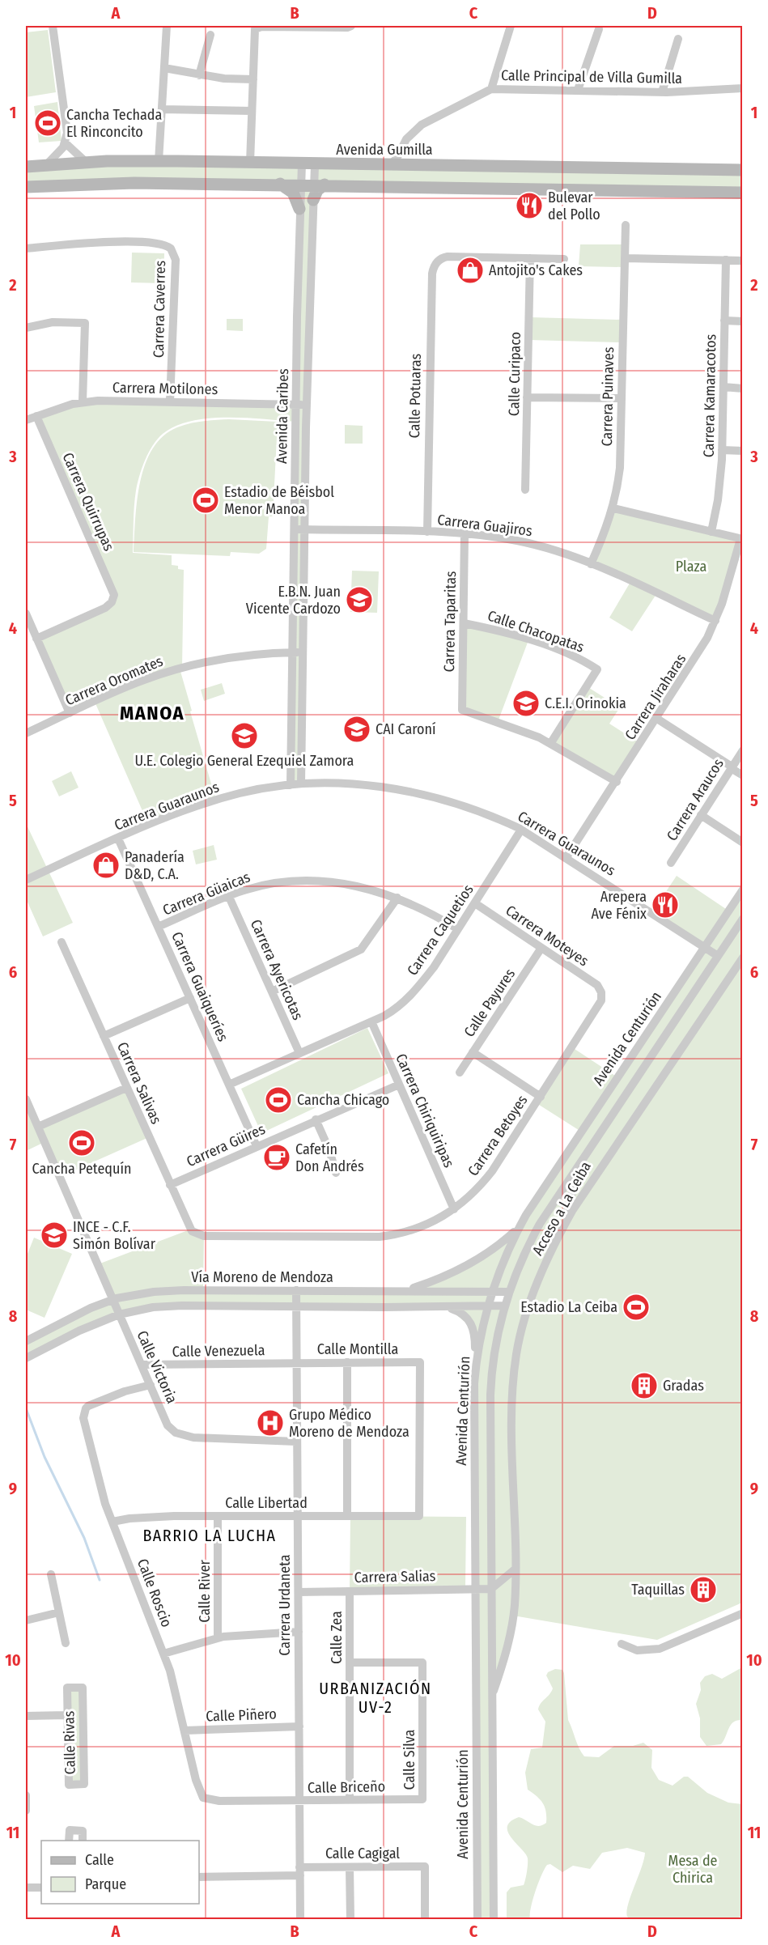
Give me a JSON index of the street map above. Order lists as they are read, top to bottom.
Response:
{
  "streets": {
    "main road": ["Avenida Gumilla"],
    "street": [
      "Calle Principal de Villa Gumilla",
      "Carrera Caverres",
      "Calle Curipaco",
      "Carrera Motilones",
      "Calle Potuaras",
      "Carrera Kamaracotos",
      "Carrera Puinaves",
      "Avenida Caribes",
      "Carrera Quirrupas",
      "Carrera Guajiros",
      "Carrera Taparitas",
      "Calle Chacopatas",
      "Carrera Oromates",
      "Carrera Jiraharas",
      "Carrera Araucos",
      "Carrera Guaraunos",
      "Carrera Güaicas",
      "Carrera Caquetios",
      "Carrera Moteyes",
      "Carrera Ayericotas",
      "Carrera Guaiqueríes",
      "Calle Payures",
      "Avenida Centurión",
      "Carrera Salivas",
      "Carrera Chiriquiripas",
      "Carrera Betoyes",
      "Carrera Güires",
      "Acceso a La Ceiba",
      "Vía Moreno de Mendoza",
      "Calle Montilla",
      "Calle Venezuela",
      "Calle Victoria",
      "Calle Libertad",
      "Carrera Salias",
      "Calle River",
      "Calle Roscio",
      "Carrera Urdaneta",
      "Calle Zea",
      "Calle Piñero",
      "Calle Rivas",
      "Calle Silva",
      "Calle Briceño",
      "Calle Cagigal"
    ]
  },
  "crossings": [
    ["Calle Principal de Villa Gumilla", "Avenida Gumilla"],
    ["Avenida Gumilla", "Avenida Caribes"],
    ["Carrera Caverres", "Carrera Motilones"],
    ["Calle Curipaco", "Calle Potuaras"],
    ["Carrera Motilones", "Avenida Caribes"],
    ["Carrera Motilones", "Carrera Quirrupas"],
    ["Calle Potuaras", "Carrera Guajiros"],
    ["Carrera Puinaves", "Carrera Guajiros"],
    ["Avenida Caribes", "Carrera Guajiros"],
    ["Avenida Caribes", "Carrera Oromates"],
    ["Avenida Caribes", "Carrera Guaraunos"],
    ["Carrera Guajiros", "Carrera Taparitas"],
    ["Carrera Guajiros", "Carrera Jiraharas"],
    ["Carrera Taparitas", "Calle Chacopatas"],
    ["Carrera Jiraharas", "Carrera Guaraunos"],
    ["Carrera Guaraunos", "Carrera Caquetios"],
    ["Carrera Guaraunos", "Carrera Guaiqueríes"],
    ["Carrera Guaraunos", "Avenida Centurión"],
    ["Carrera Güaicas", "Carrera Caquetios"],
    ["Carrera Güaicas", "Carrera Ayericotas"],
    ["Carrera Güaicas", "Carrera Guaiqueríes"],
    ["Carrera Caquetios", "Carrera Moteyes"],
    ["Carrera Caquetios", "Carrera Ayericotas"],
    ["Carrera Caquetios", "Carrera Guaiqueríes"],
    ["Carrera Caquetios", "Carrera Chiriquiripas"],
    ["Carrera Moteyes", "Calle Payures"],
    ["Carrera Moteyes", "Carrera Betoyes"],
    ["Carrera Guaiqueríes", "Carrera Güires"],
    ["Avenida Centurión", "Acceso a La Ceiba"],
    ["Avenida Centurión", "Vía Moreno de Mendoza"],
    ["Avenida Centurión", "Carrera Salias"],
    ["Carrera Salivas", "Carrera Betoyes"],
    ["Carrera Salivas", "Carrera Güires"],
    ["Carrera Chiriquiripas", "Carrera Betoyes"],
    ["Carrera Chiriquiripas", "Carrera Güires"],
    ["Vía Moreno de Mendoza", "Calle Victoria"],
    ["Vía Moreno de Mendoza", "Carrera Urdaneta"],
    ["Calle Montilla", "Calle Venezuela"],
    ["Calle Montilla", "Calle Libertad"],
    ["Calle Montilla", "Carrera Urdaneta"],
    ["Calle Venezuela", "Calle Victoria"],
    ["Calle Venezuela", "Carrera Urdaneta"],
    ["Calle Victoria", "Calle Roscio"],
    ["Calle Victoria", "Carrera Urdaneta"],
    ["Calle Libertad", "Calle River"],
    ["Calle Libertad", "Calle Roscio"],
    ["Calle Libertad", "Carrera Urdaneta"],
    ["Carrera Salias", "Carrera Urdaneta"],
    ["Carrera Salias", "Calle Zea"],
    ["Calle Roscio", "Carrera Urdaneta"],
    ["Calle Roscio", "Calle Piñero"],
    ["Calle Roscio", "Calle Briceño"],
    ["Carrera Urdaneta", "Calle Piñero"],
    ["Carrera Urdaneta", "Calle Briceño"],
    ["Carrera Urdaneta", "Calle Cagigal"],
    ["Calle Zea", "Calle Silva"],
    ["Calle Zea", "Calle Briceño"],
    ["Calle Silva", "Calle Briceño"]
  ],
  "districts": ["MANOA", "BARRIO LA LUCHA", "URBANIZACIÓN UV-2"],
  "parks": ["Plaza", "Mesa de Chirica"],
  "places": {
    "sports": [
      "Cancha Techada El Rinconcito",
      "Estadio de Béisbol Menor Manoa",
      "Cancha Chicago",
      "Cancha Petequín",
      "Estadio La Ceiba"
    ],
    "restaurant": ["Bulevar del Pollo", "Arepera Ave Fénix"],
    "shop": ["Antojito's Cakes", "Panadería D&D, C.A."],
    "school or university": [
      "E.B.N. Juan Vicente Cardozo",
      "C.E.I. Orinokia",
      "CAI Caroní",
      "U.E. Colegio General Ezequiel Zamora",
      "INCE - C.F. Simón Bolívar"
    ],
    "cafe": ["Cafetín Don Andrés"],
    "building": ["Gradas", "Taquillas"],
    "hospital": ["Grupo Médico Moreno de Mendoza"]
  },
  "legend": ["Calle", "Parque"],
  "grid": {
    "columns": [
      "A",
      "B",
      "C",
      "D"
    ],
    "rows": [
      "1",
      "2",
      "3",
      "4",
      "5",
      "6",
      "7",
      "8",
      "9",
      "10",
      "11"
    ]
  }
}
